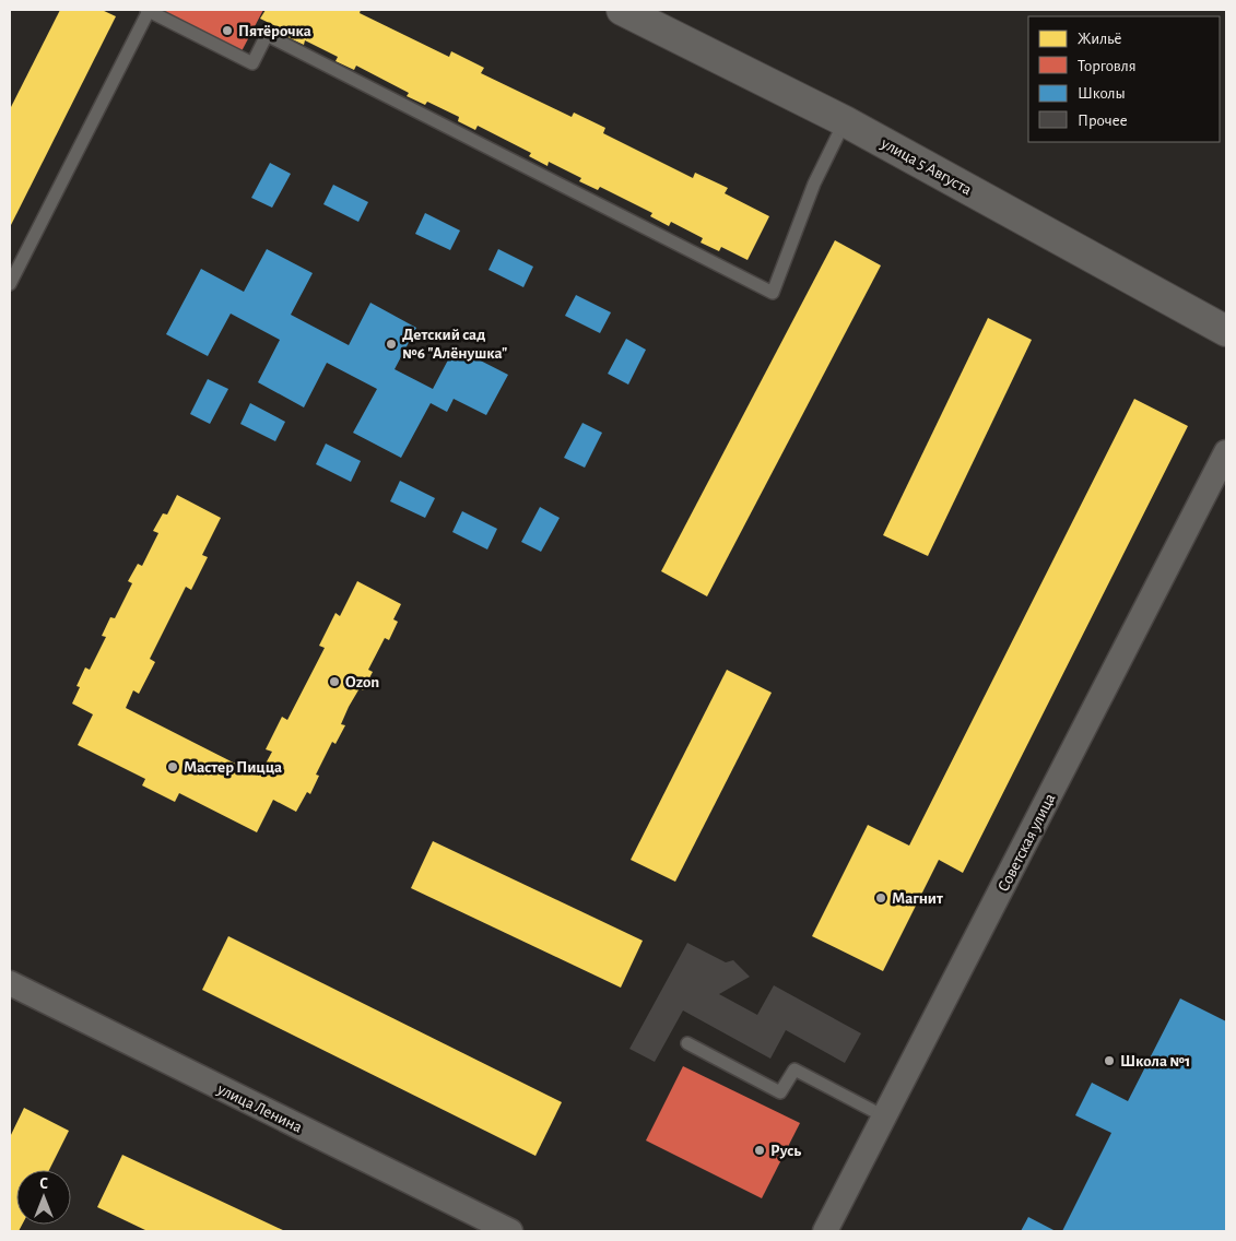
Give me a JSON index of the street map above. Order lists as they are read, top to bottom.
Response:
{
  "streets": {
    "street": ["улица 5 Августа", "Советская улица", "улица Ленина"]
  },
  "places": [
    "Пятёрочка",
    "Детский сад №6 \"Алёнушка\"",
    "Ozon",
    "Мастер Пицца",
    "Магнит",
    "Школа №1",
    "Русь"
  ],
  "legend": [
    "Жильё",
    "Торговля",
    "Школы",
    "Прочее"
  ],
  "north": "top"
}
